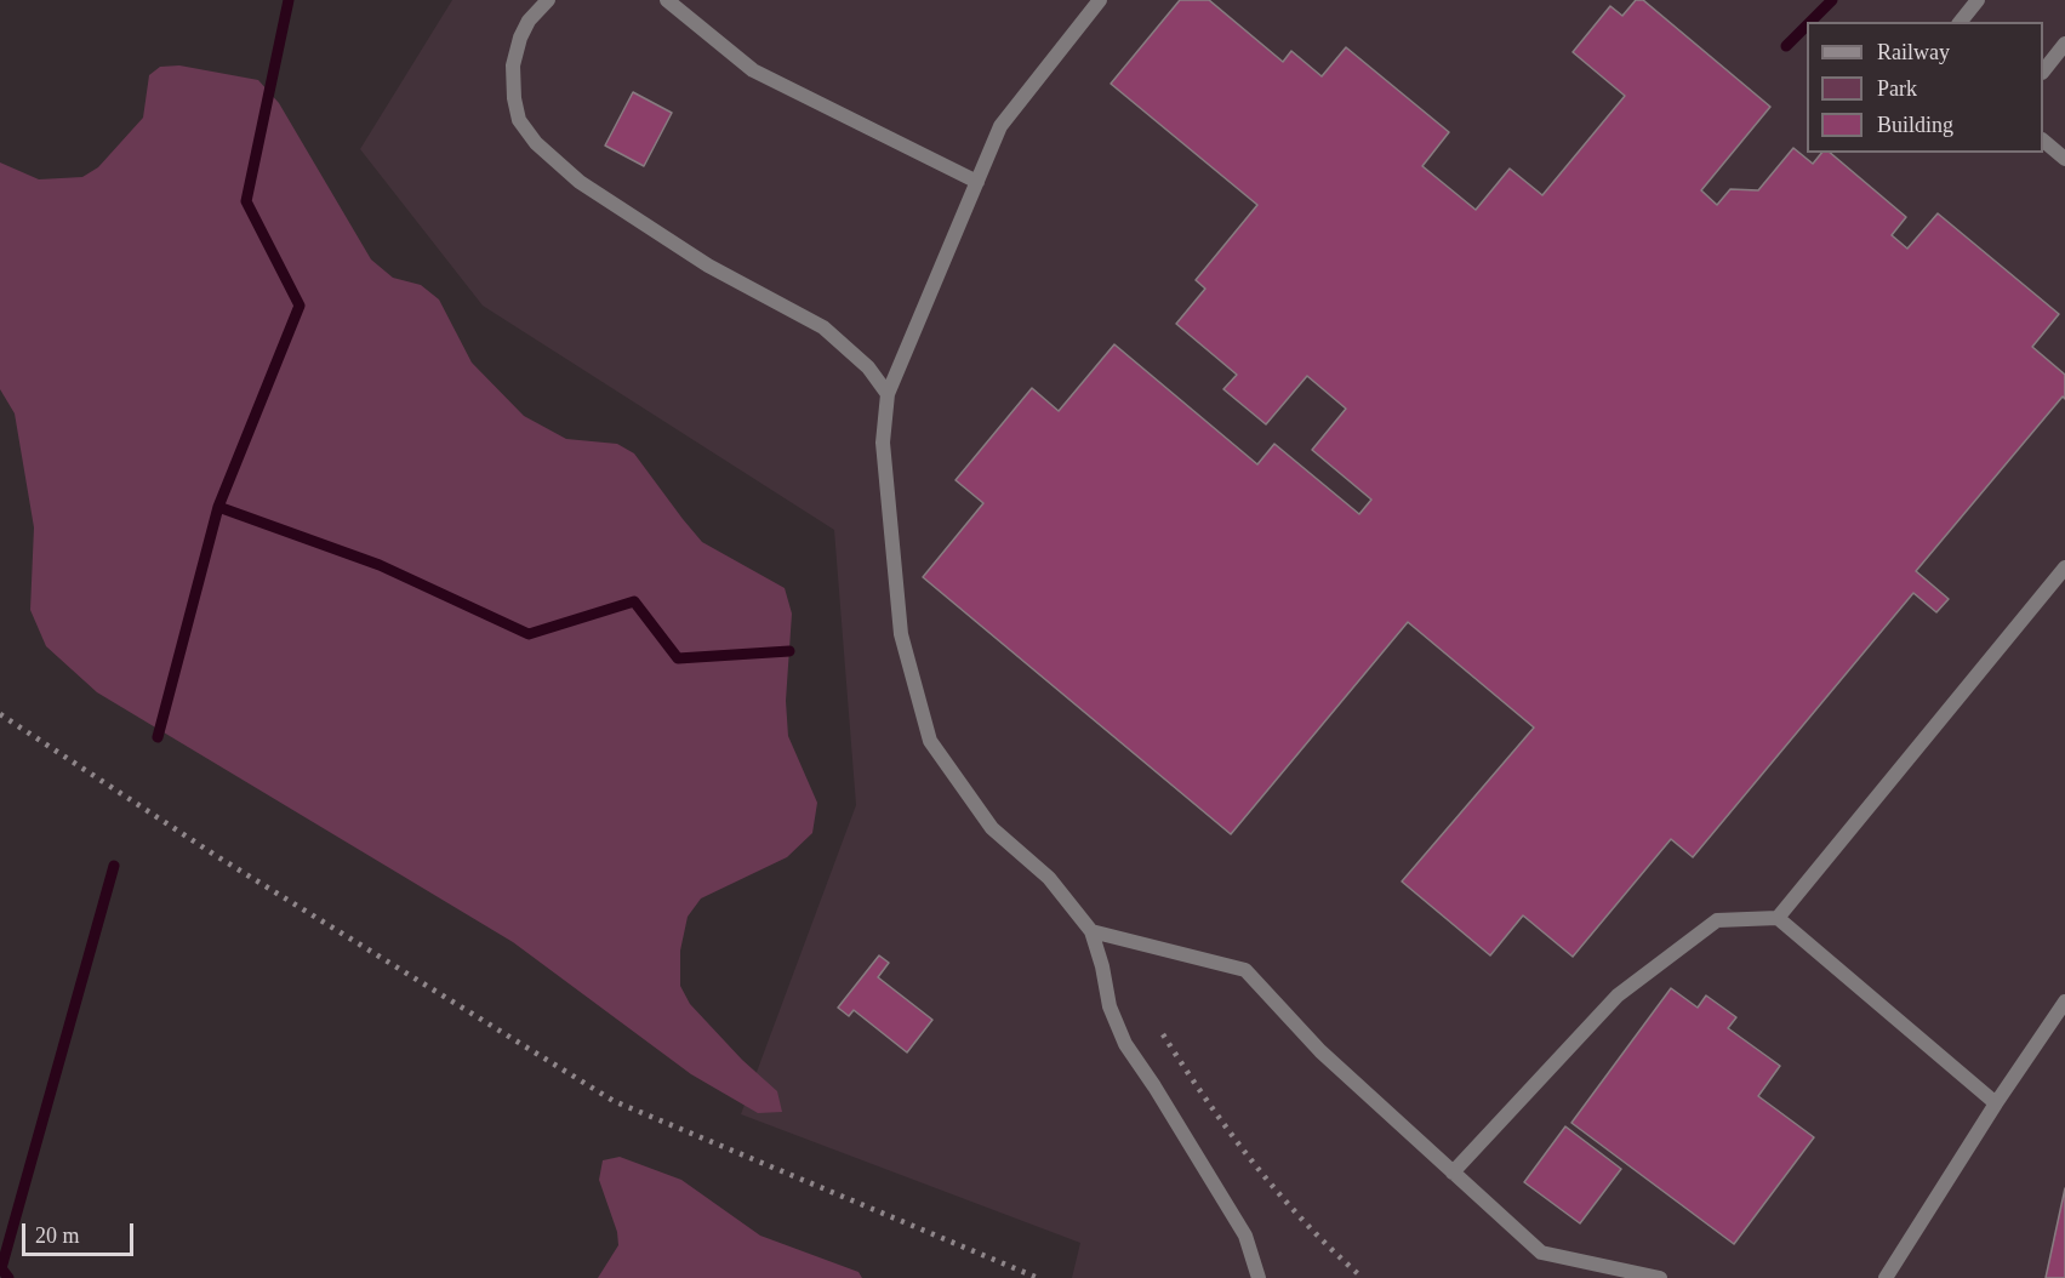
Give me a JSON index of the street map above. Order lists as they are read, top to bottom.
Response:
{
  "legend": ["Railway", "Park", "Building"],
  "scale_bar": "20 m"
}
